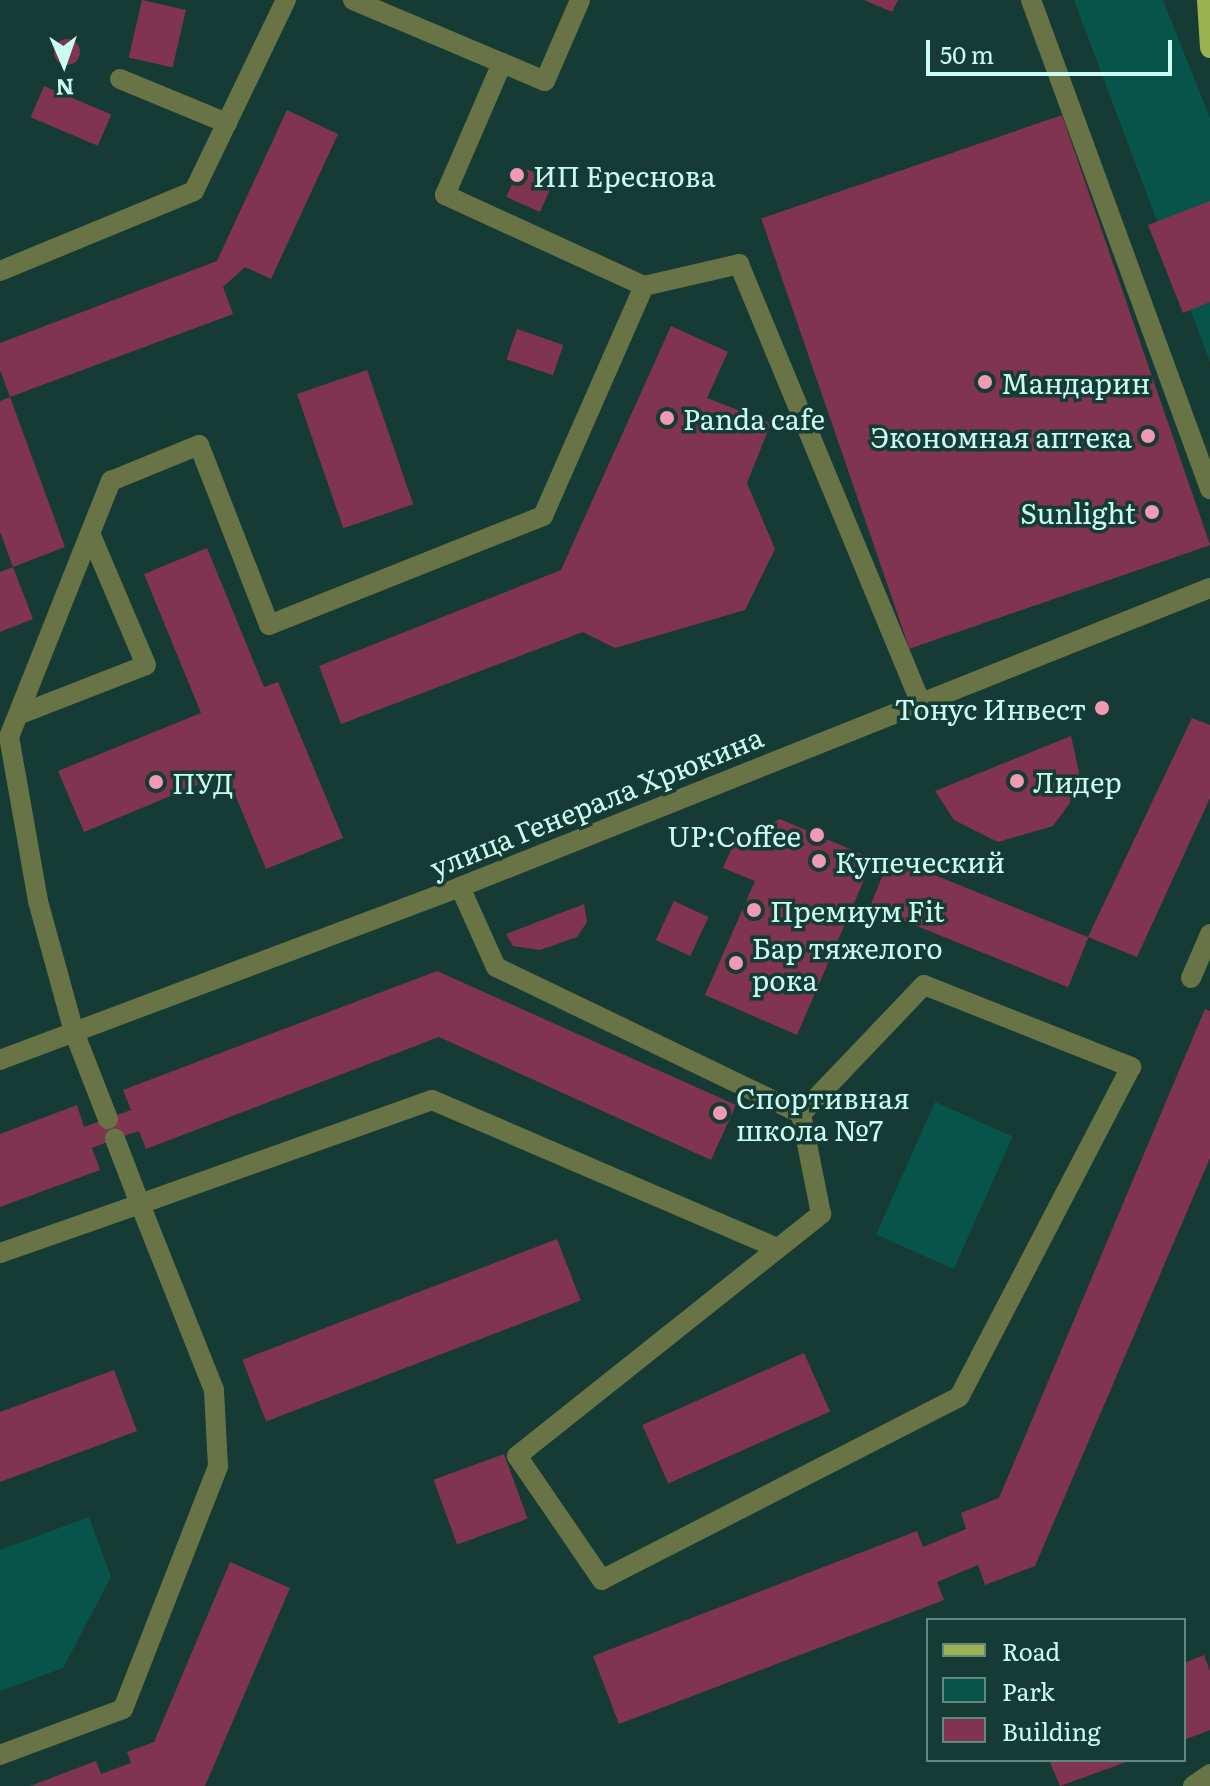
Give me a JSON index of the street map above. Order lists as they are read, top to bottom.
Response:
{
  "streets": {
    "street": ["улица Генерала Хрюкина"]
  },
  "places": [
    "ИП Ереснова",
    "Мандарин",
    "Panda cafe",
    "Экономная аптека",
    "Sunlight",
    "Тонус Инвест",
    "Лидер",
    "ПУД",
    "UP:Coffee",
    "Купеческий",
    "Премиум Fit",
    "Бар тяжелого рока",
    "Спортивная школа №7"
  ],
  "legend": ["Road", "Park", "Building"],
  "scale_bar": "50 m",
  "north": "bottom"
}
